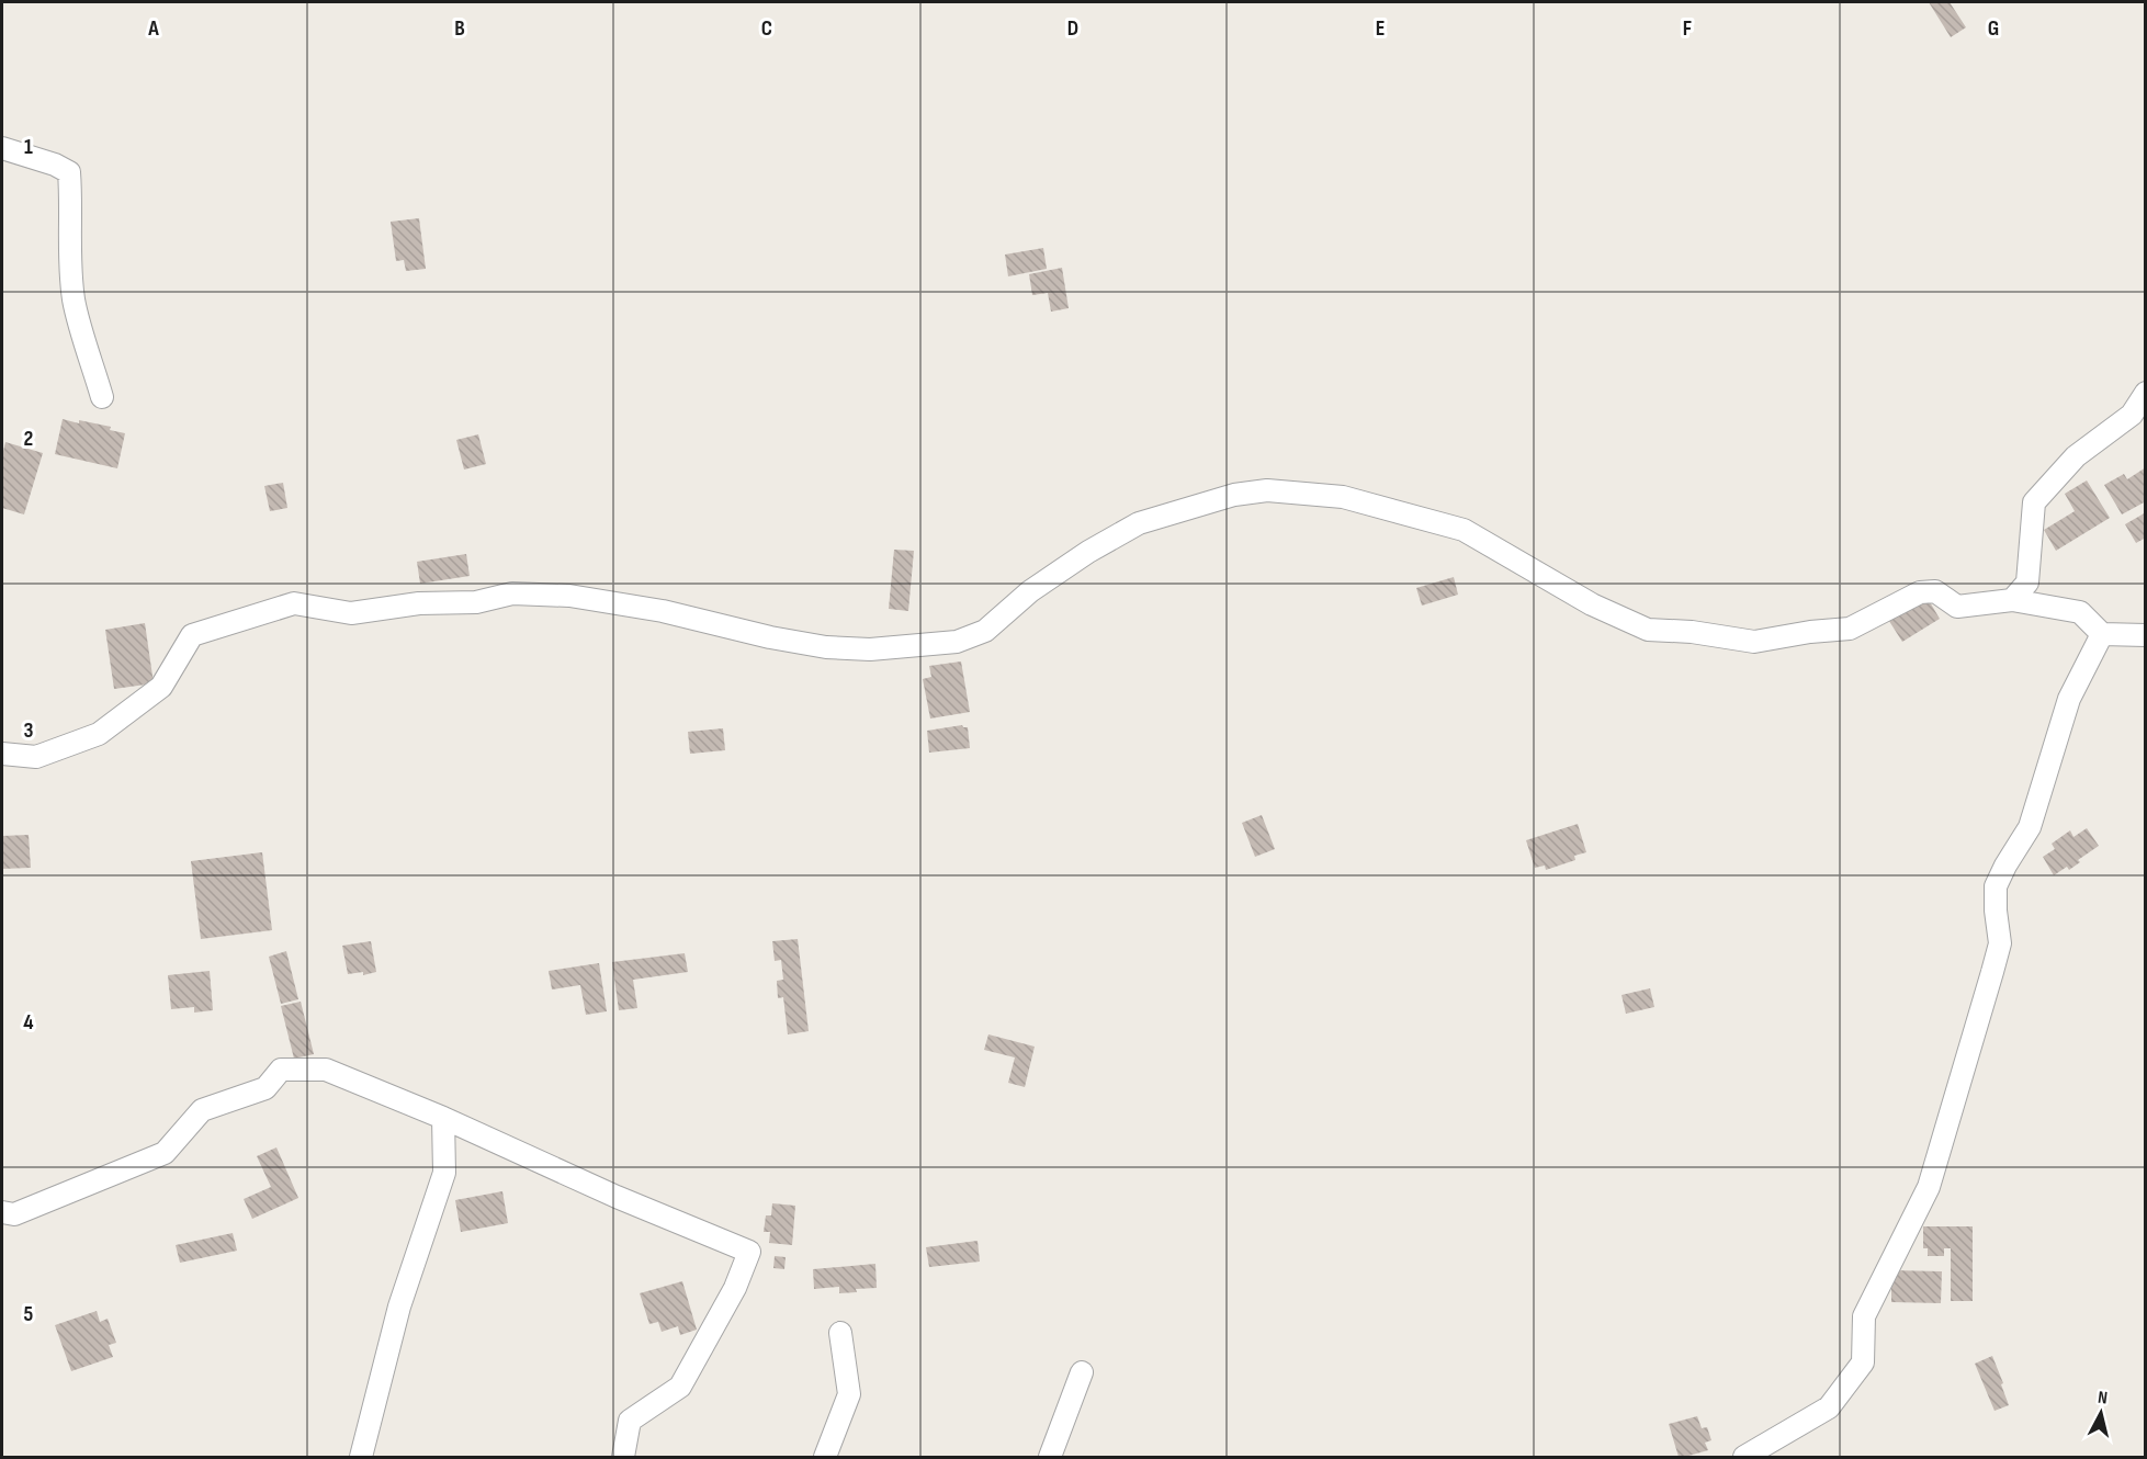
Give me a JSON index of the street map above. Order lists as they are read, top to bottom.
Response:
{
  "north": "top",
  "grid": {
    "columns": [
      "A",
      "B",
      "C",
      "D",
      "E",
      "F",
      "G"
    ],
    "rows": [
      "1",
      "2",
      "3",
      "4",
      "5"
    ]
  }
}
